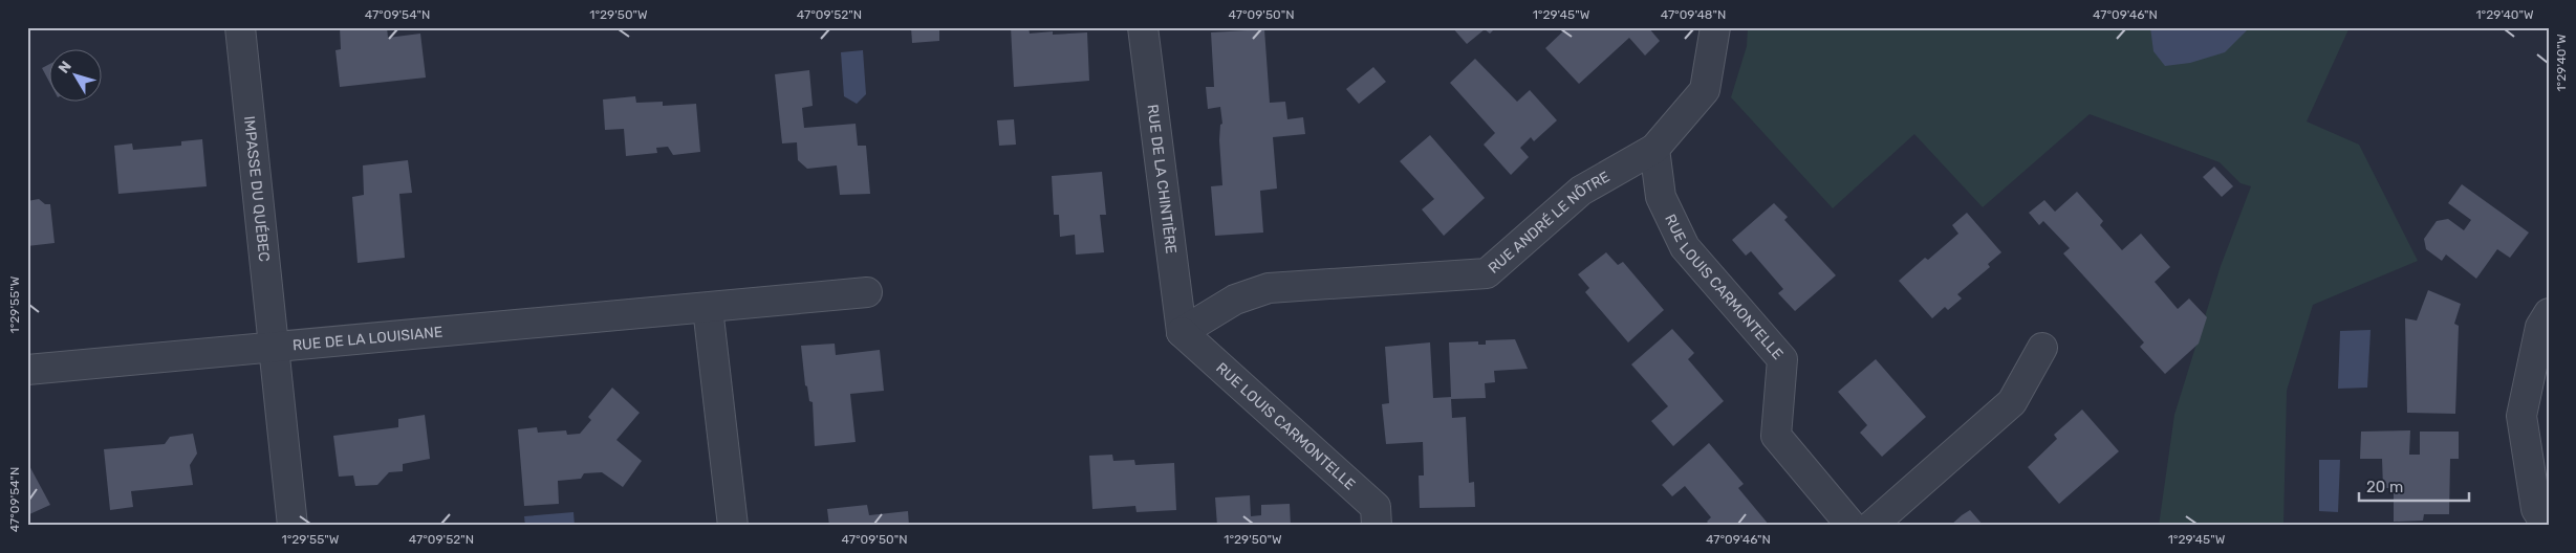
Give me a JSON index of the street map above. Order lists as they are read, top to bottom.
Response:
{
  "streets": {
    "street": [
      "RUE DE LA CHINTIÈRE",
      "IMPASSE DU QUÉBEC",
      "RUE ANDRÉ LE NÔTRE",
      "RUE LOUIS CARMONTELLE",
      "RUE DE LA LOUISIANE"
    ]
  },
  "crossings": [
    ["RUE DE LA CHINTIÈRE", "RUE ANDRÉ LE NÔTRE"],
    ["RUE DE LA CHINTIÈRE", "RUE LOUIS CARMONTELLE"],
    ["IMPASSE DU QUÉBEC", "RUE DE LA LOUISIANE"],
    ["RUE ANDRÉ LE NÔTRE", "RUE LOUIS CARMONTELLE"]
  ],
  "scale_bar": "20 m",
  "north": "top left",
  "coordinates": [
    "47°09'54\"N",
    "1°29'50\"W",
    "47°09'52\"N",
    "47°09'50\"N",
    "1°29'45\"W",
    "47°09'48\"N",
    "47°09'46\"N",
    "1°29'40\"W",
    "1°29'55\"W"
  ]
}
